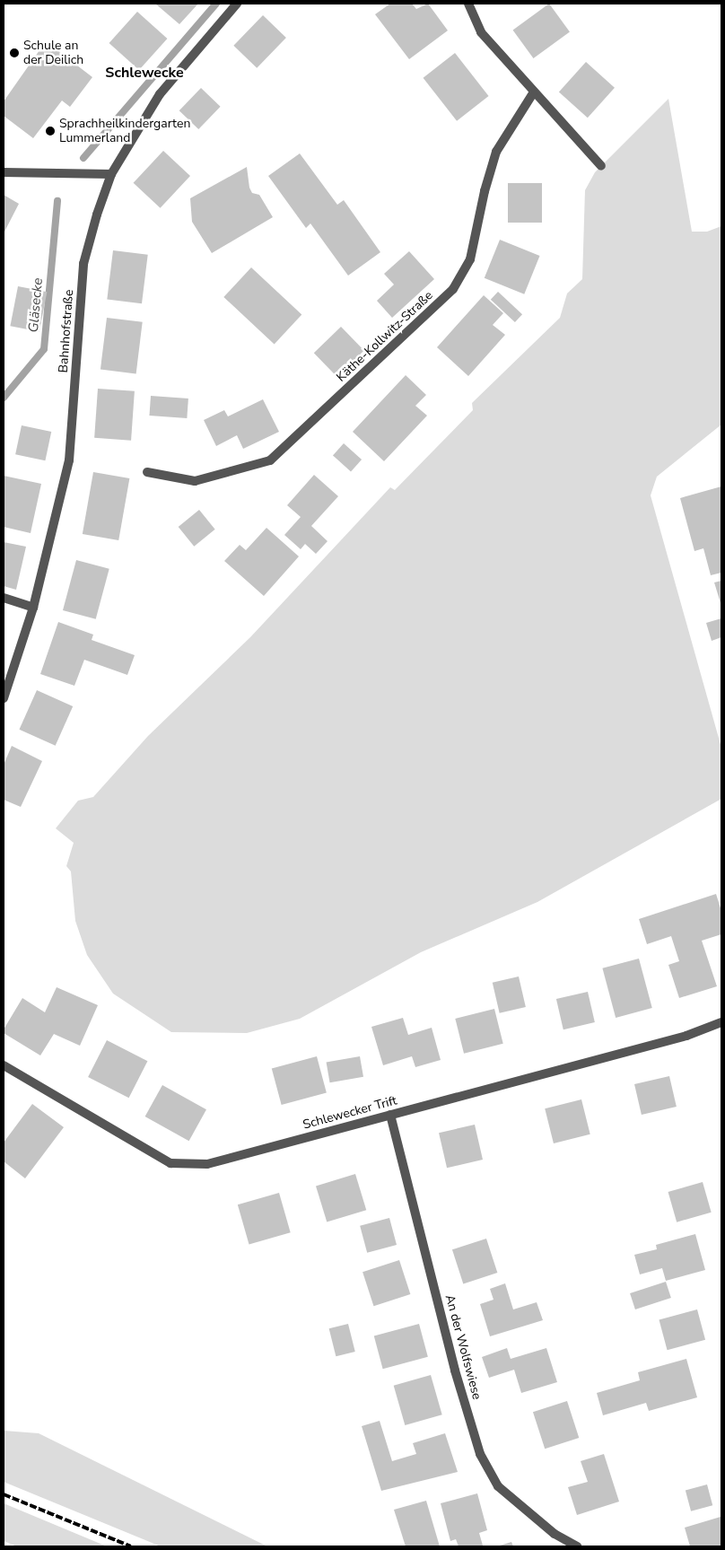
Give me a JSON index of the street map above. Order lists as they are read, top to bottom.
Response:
{
  "streets": {
    "street": [
      "Bahnhofstraße",
      "Käthe-Kollwitz-Straße",
      "Schlewecker Trift",
      "An der Wolfswiese"
    ]
  },
  "crossings": [
    ["Schlewecker Trift", "An der Wolfswiese"]
  ],
  "districts": ["Schlewecke"],
  "water": ["Gläsecke"],
  "places": ["Schule an der Deilich", "Sprachheilkindergarten Lummerland"]
}
